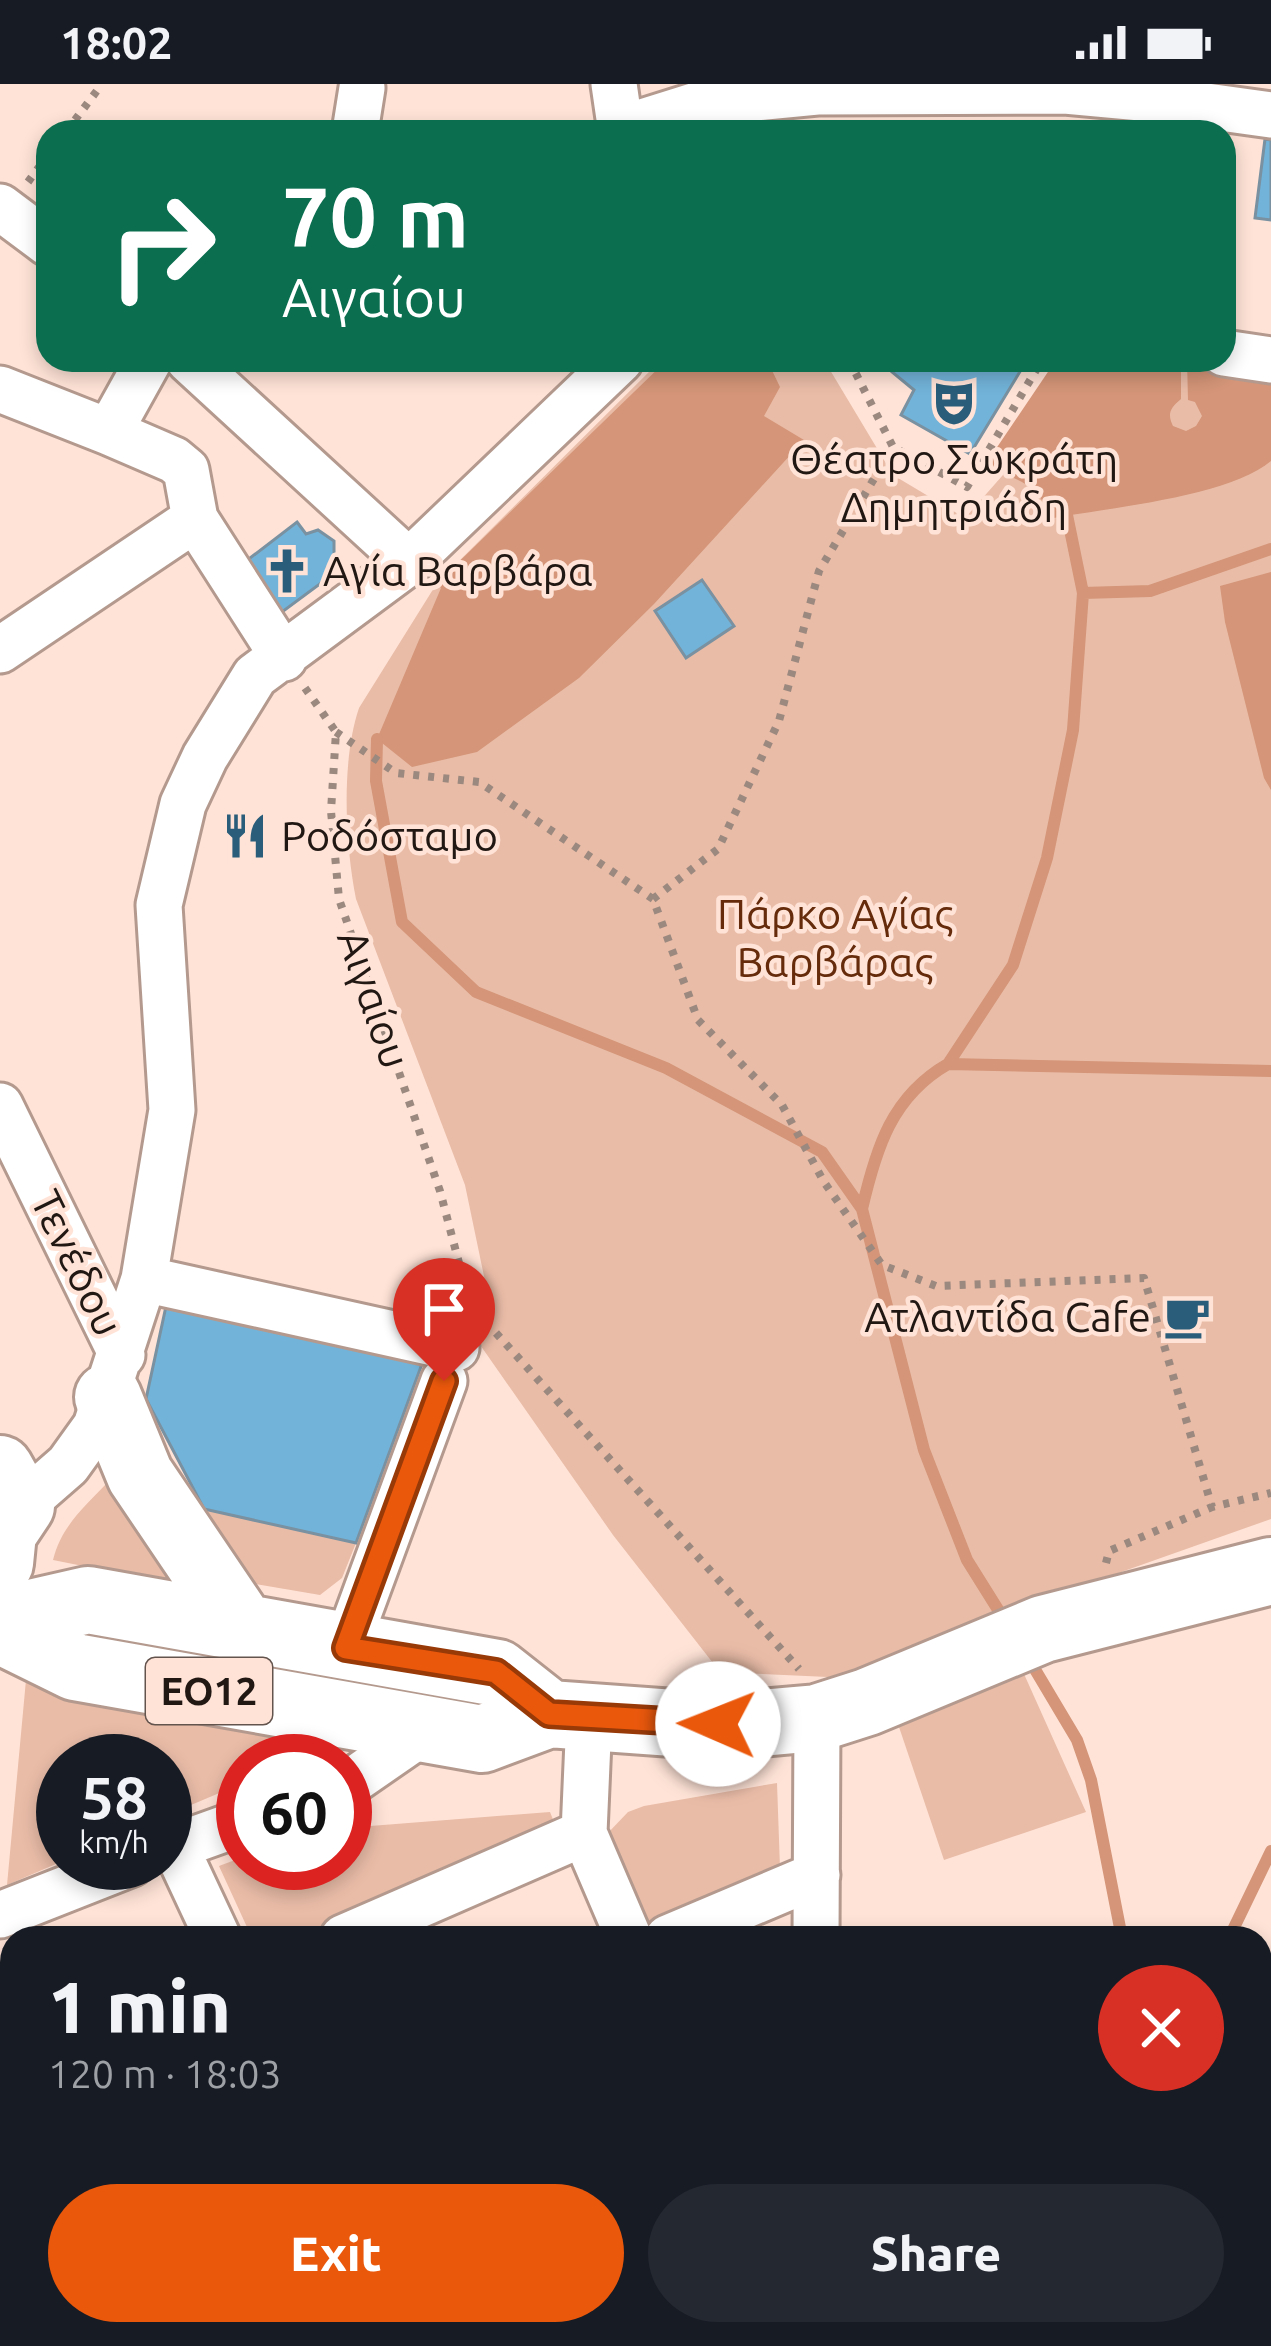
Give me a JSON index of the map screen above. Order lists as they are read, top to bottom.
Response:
{
  "streets": {
    "main road": ["ΕΟ12"],
    "street": ["Τενέδου"],
    "path": ["Αιγαίου"]
  },
  "parks": ["Πάρκο Αγίας Βαρβάρας"],
  "places": {
    "theatre": ["Θέατρο Σωκράτη Δημητριάδη"],
    "church": ["Αγία Βαρβάρα"],
    "restaurant": ["Ροδόσταμο"],
    "cafe": ["Ατλαντίδα Cafe"]
  },
  "page": {
    "status": "18:02",
    "turn": ["70 m", "Αιγαίου"],
    "speed": "58 km/h",
    "limit": "60",
    "heading": ["1 min", "120 m · 18:03"],
    "buttons": ["Exit", "Share"]
  }
}
